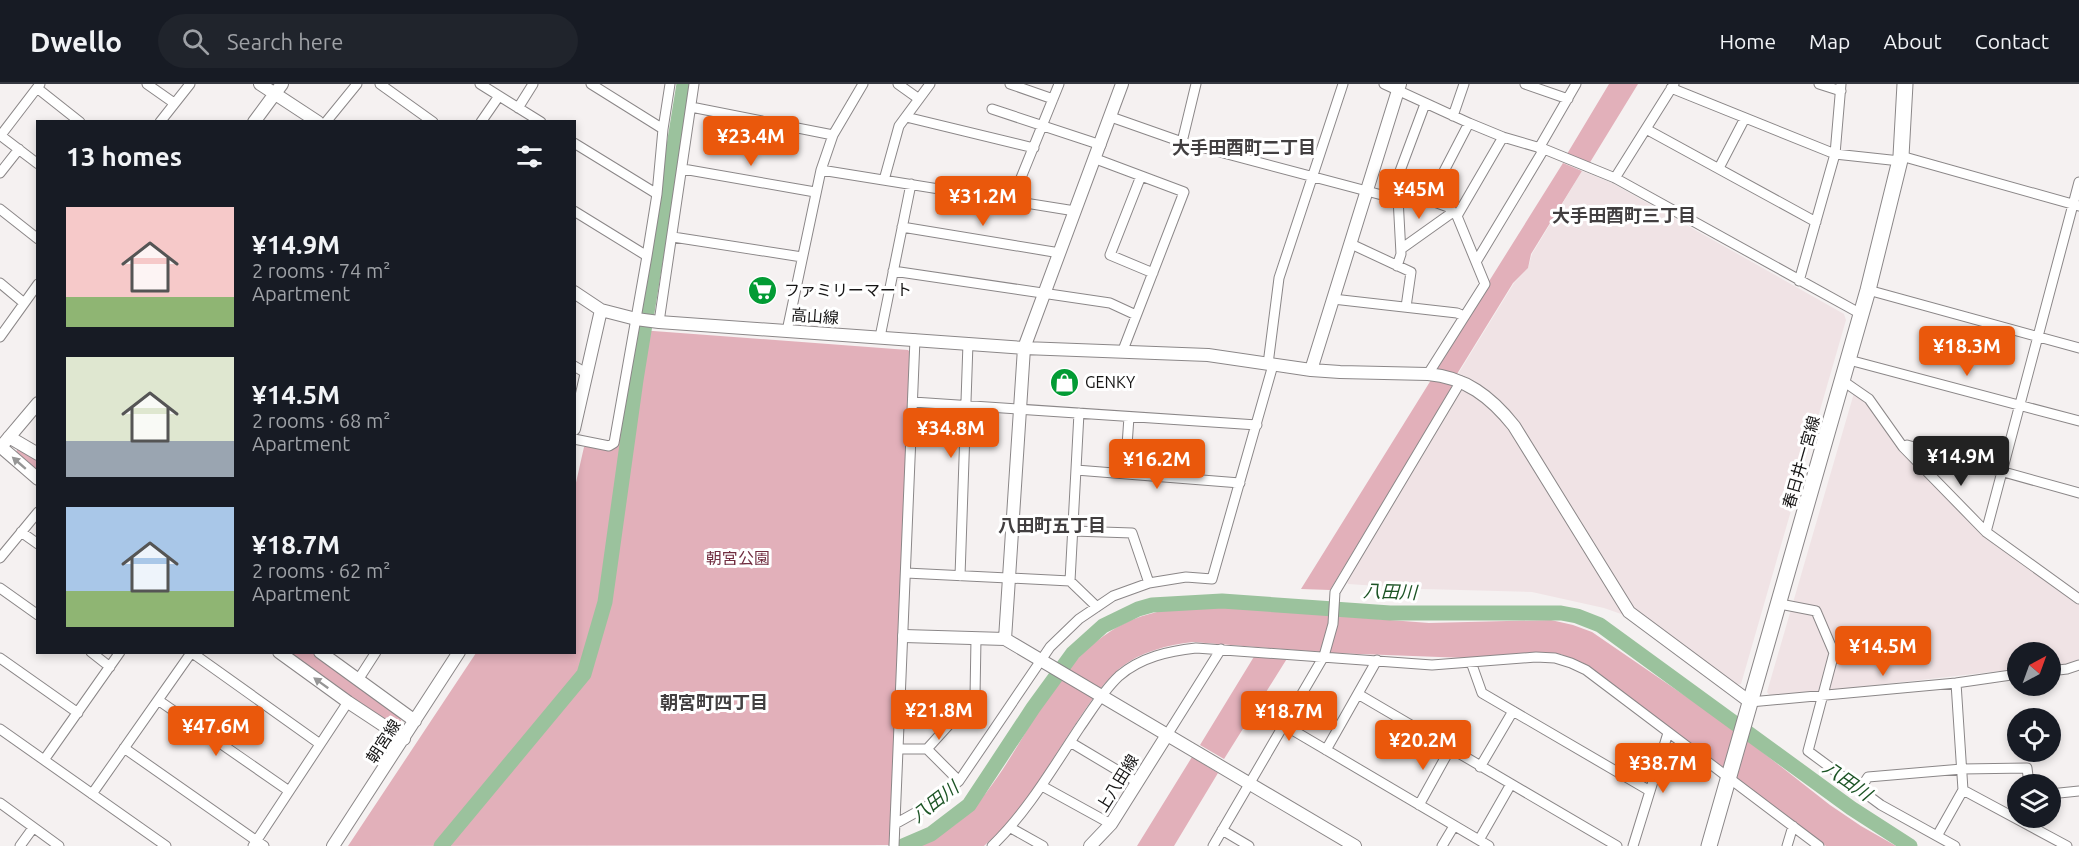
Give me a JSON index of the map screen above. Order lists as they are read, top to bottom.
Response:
{
  "streets": {
    "main road": ["春日井一宮線"],
    "street": ["高山線", "朝宮線", "上八田線"]
  },
  "crossings": [
    ["高山線", "春日井一宮線"]
  ],
  "districts": [
    "大手田酉町二丁目",
    "大手田酉町三丁目",
    "八田町五丁目",
    "朝宮町四丁目"
  ],
  "water": ["八田川"],
  "parks": ["朝宮公園"],
  "places": {
    "supermarket": ["ファミリーマート"],
    "shop": ["GENKY"]
  },
  "north": "top right",
  "page": {
    "header": "Dwello",
    "search": "Search here",
    "nav": [
      "Home",
      "Map",
      "About",
      "Contact"
    ],
    "price": [
      "¥23.4M",
      "¥45M",
      "¥31.2M",
      "¥18.3M",
      "¥34.8M",
      "¥14.9M",
      "¥16.2M",
      "¥14.5M",
      "¥21.8M",
      "¥18.7M",
      "¥47.6M",
      "¥20.2M",
      "¥38.7M"
    ],
    "heading": "13 homes",
    "list": [
      {
        "name": "¥14.9M",
        "note": "2 rooms · 74 m² · Apartment"
      },
      {
        "name": "¥14.5M",
        "note": "2 rooms · 68 m² · Apartment"
      },
      {
        "name": "¥18.7M",
        "note": "2 rooms · 62 m² · Apartment"
      }
    ]
  }
}
